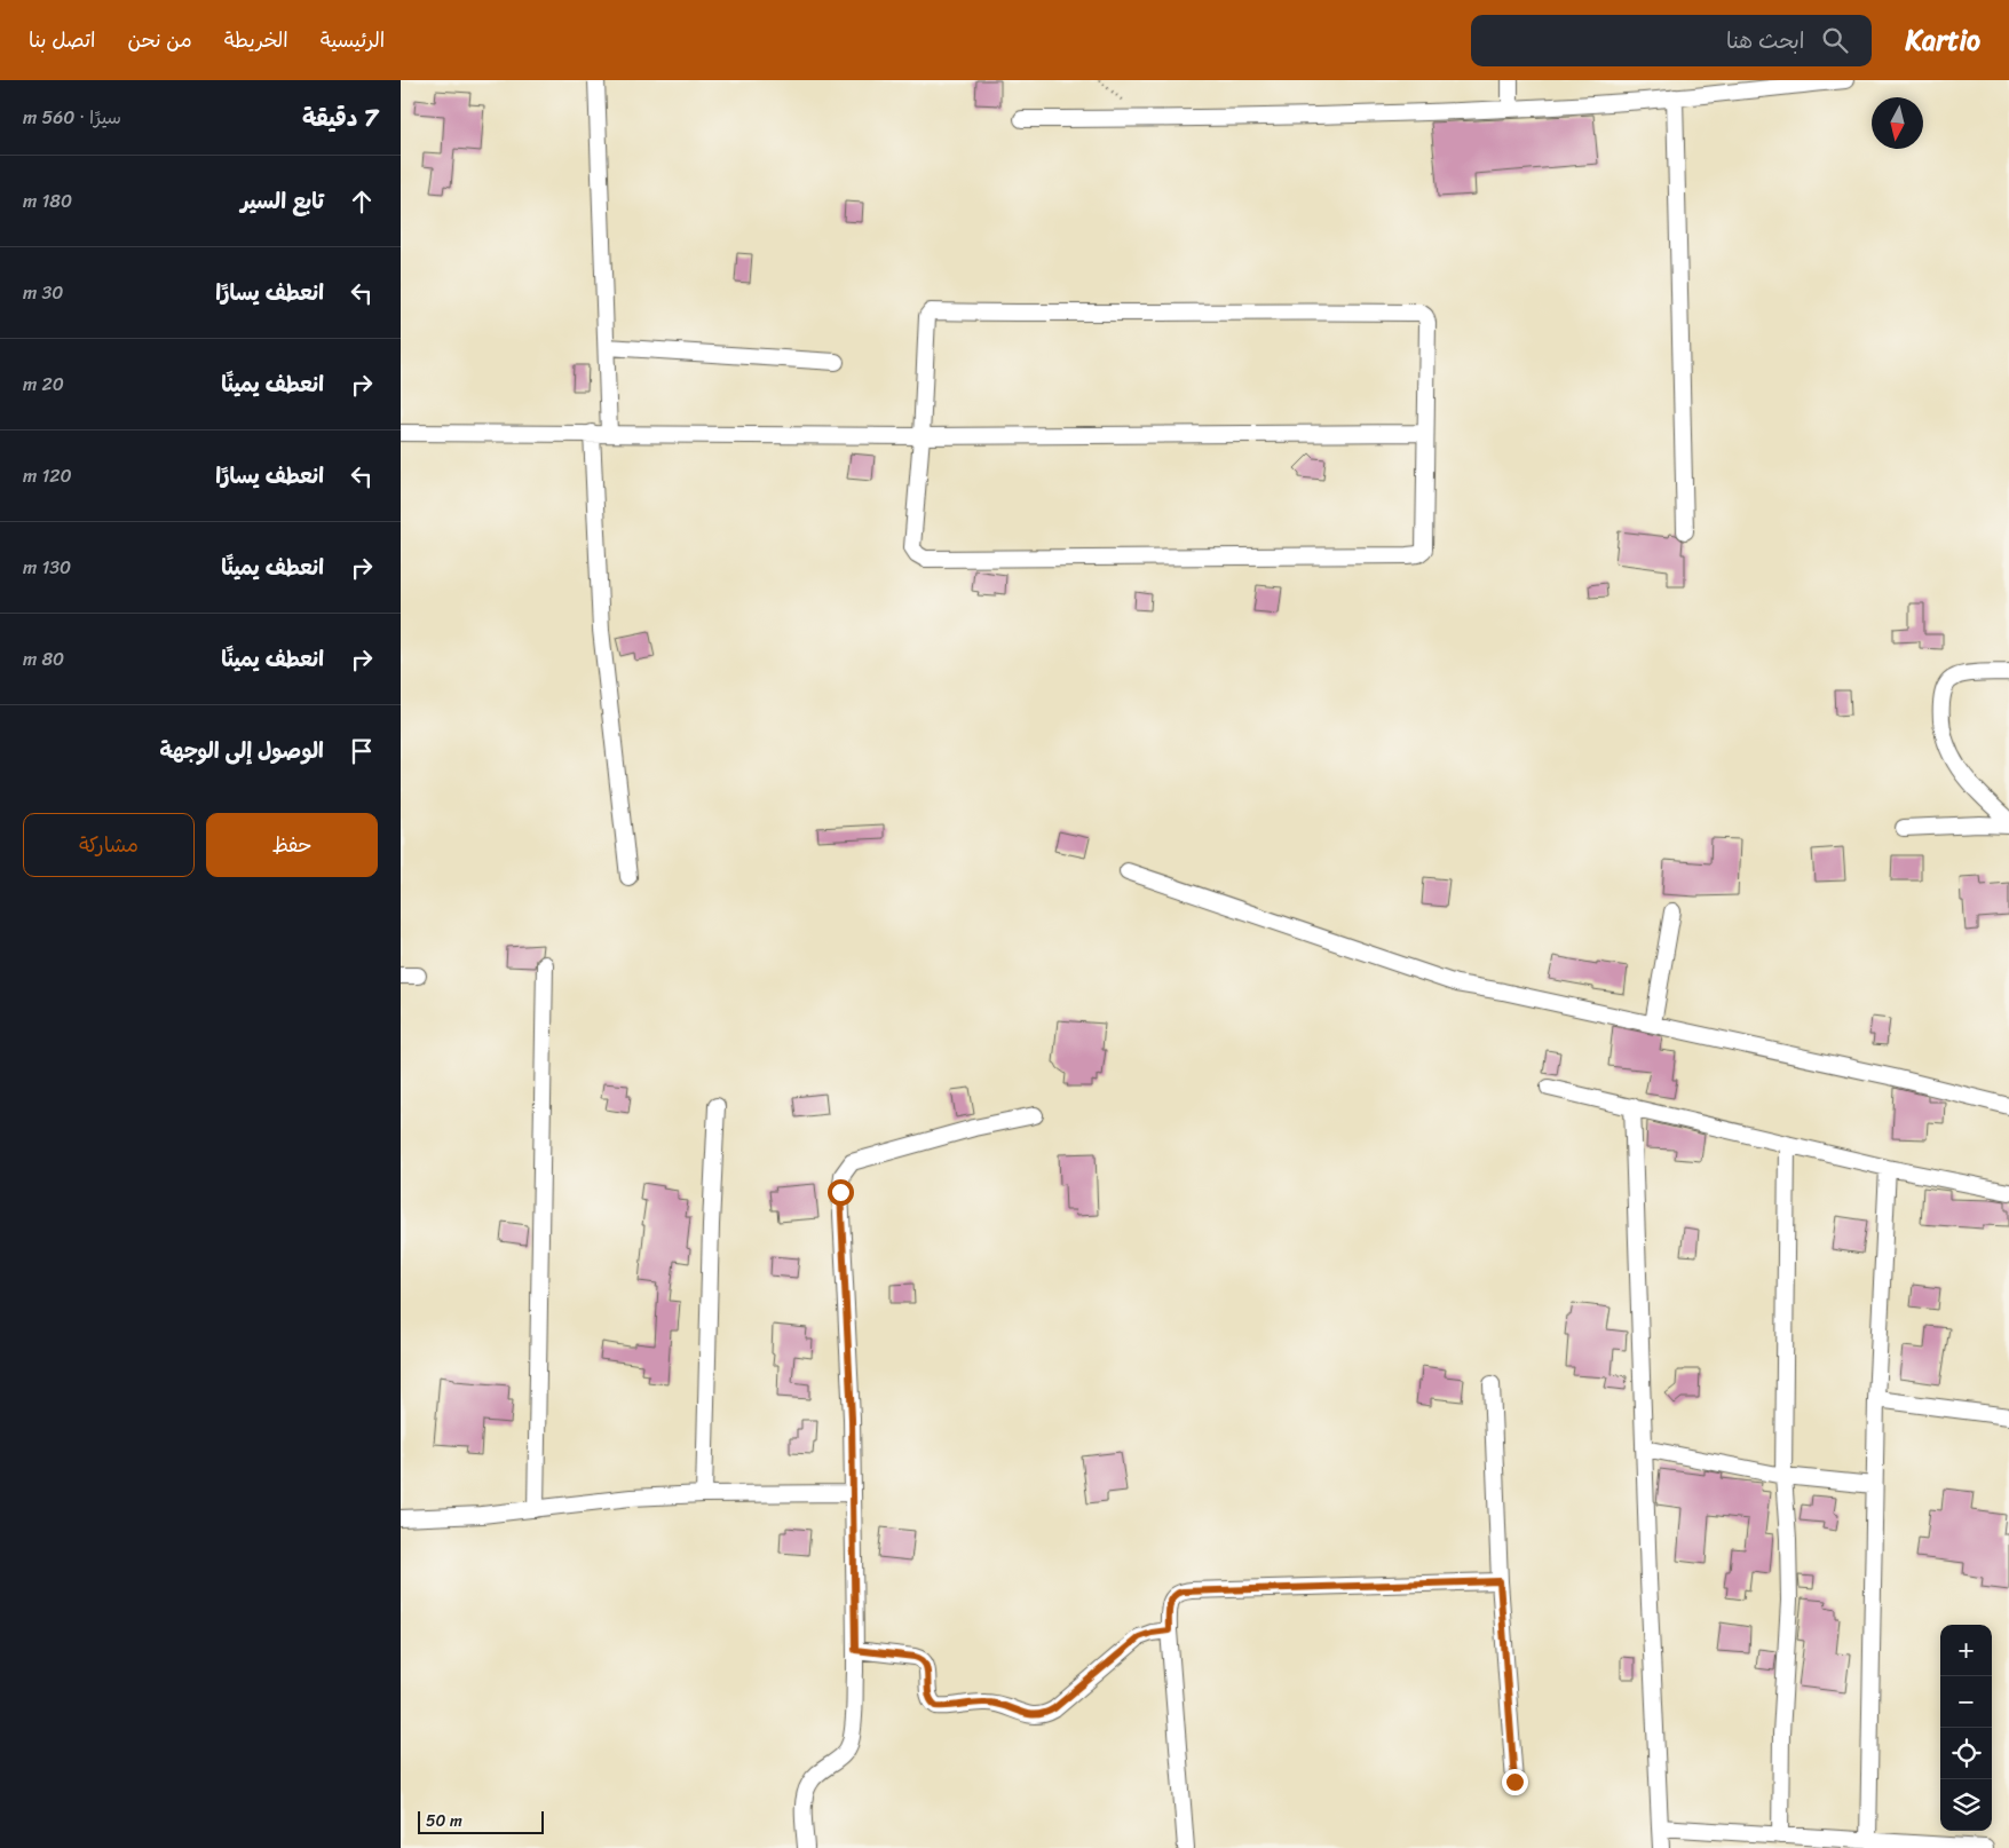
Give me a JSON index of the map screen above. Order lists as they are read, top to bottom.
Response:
{
  "scale_bar": "50 m",
  "north": "bottom",
  "page": {
    "header": "Kartio",
    "search": "ابحث هنا",
    "nav": [
      "الرئيسية",
      "الخريطة",
      "من نحن",
      "اتصل بنا"
    ],
    "heading": ["7 دقيقة", "سيرًا · 560 m"],
    "list": [
      ["تابع السير", "180 m"],
      ["انعطف يسارًا", "30 m"],
      ["انعطف يمينًا", "20 m"],
      ["انعطف يسارًا", "120 m"],
      ["انعطف يمينًا", "130 m"],
      ["انعطف يمينًا", "80 m"],
      "الوصول إلى الوجهة"
    ],
    "buttons": ["حفظ", "مشاركة"],
    "map_buttons": ["+", "−"],
    "scale": "50 m"
  }
}
